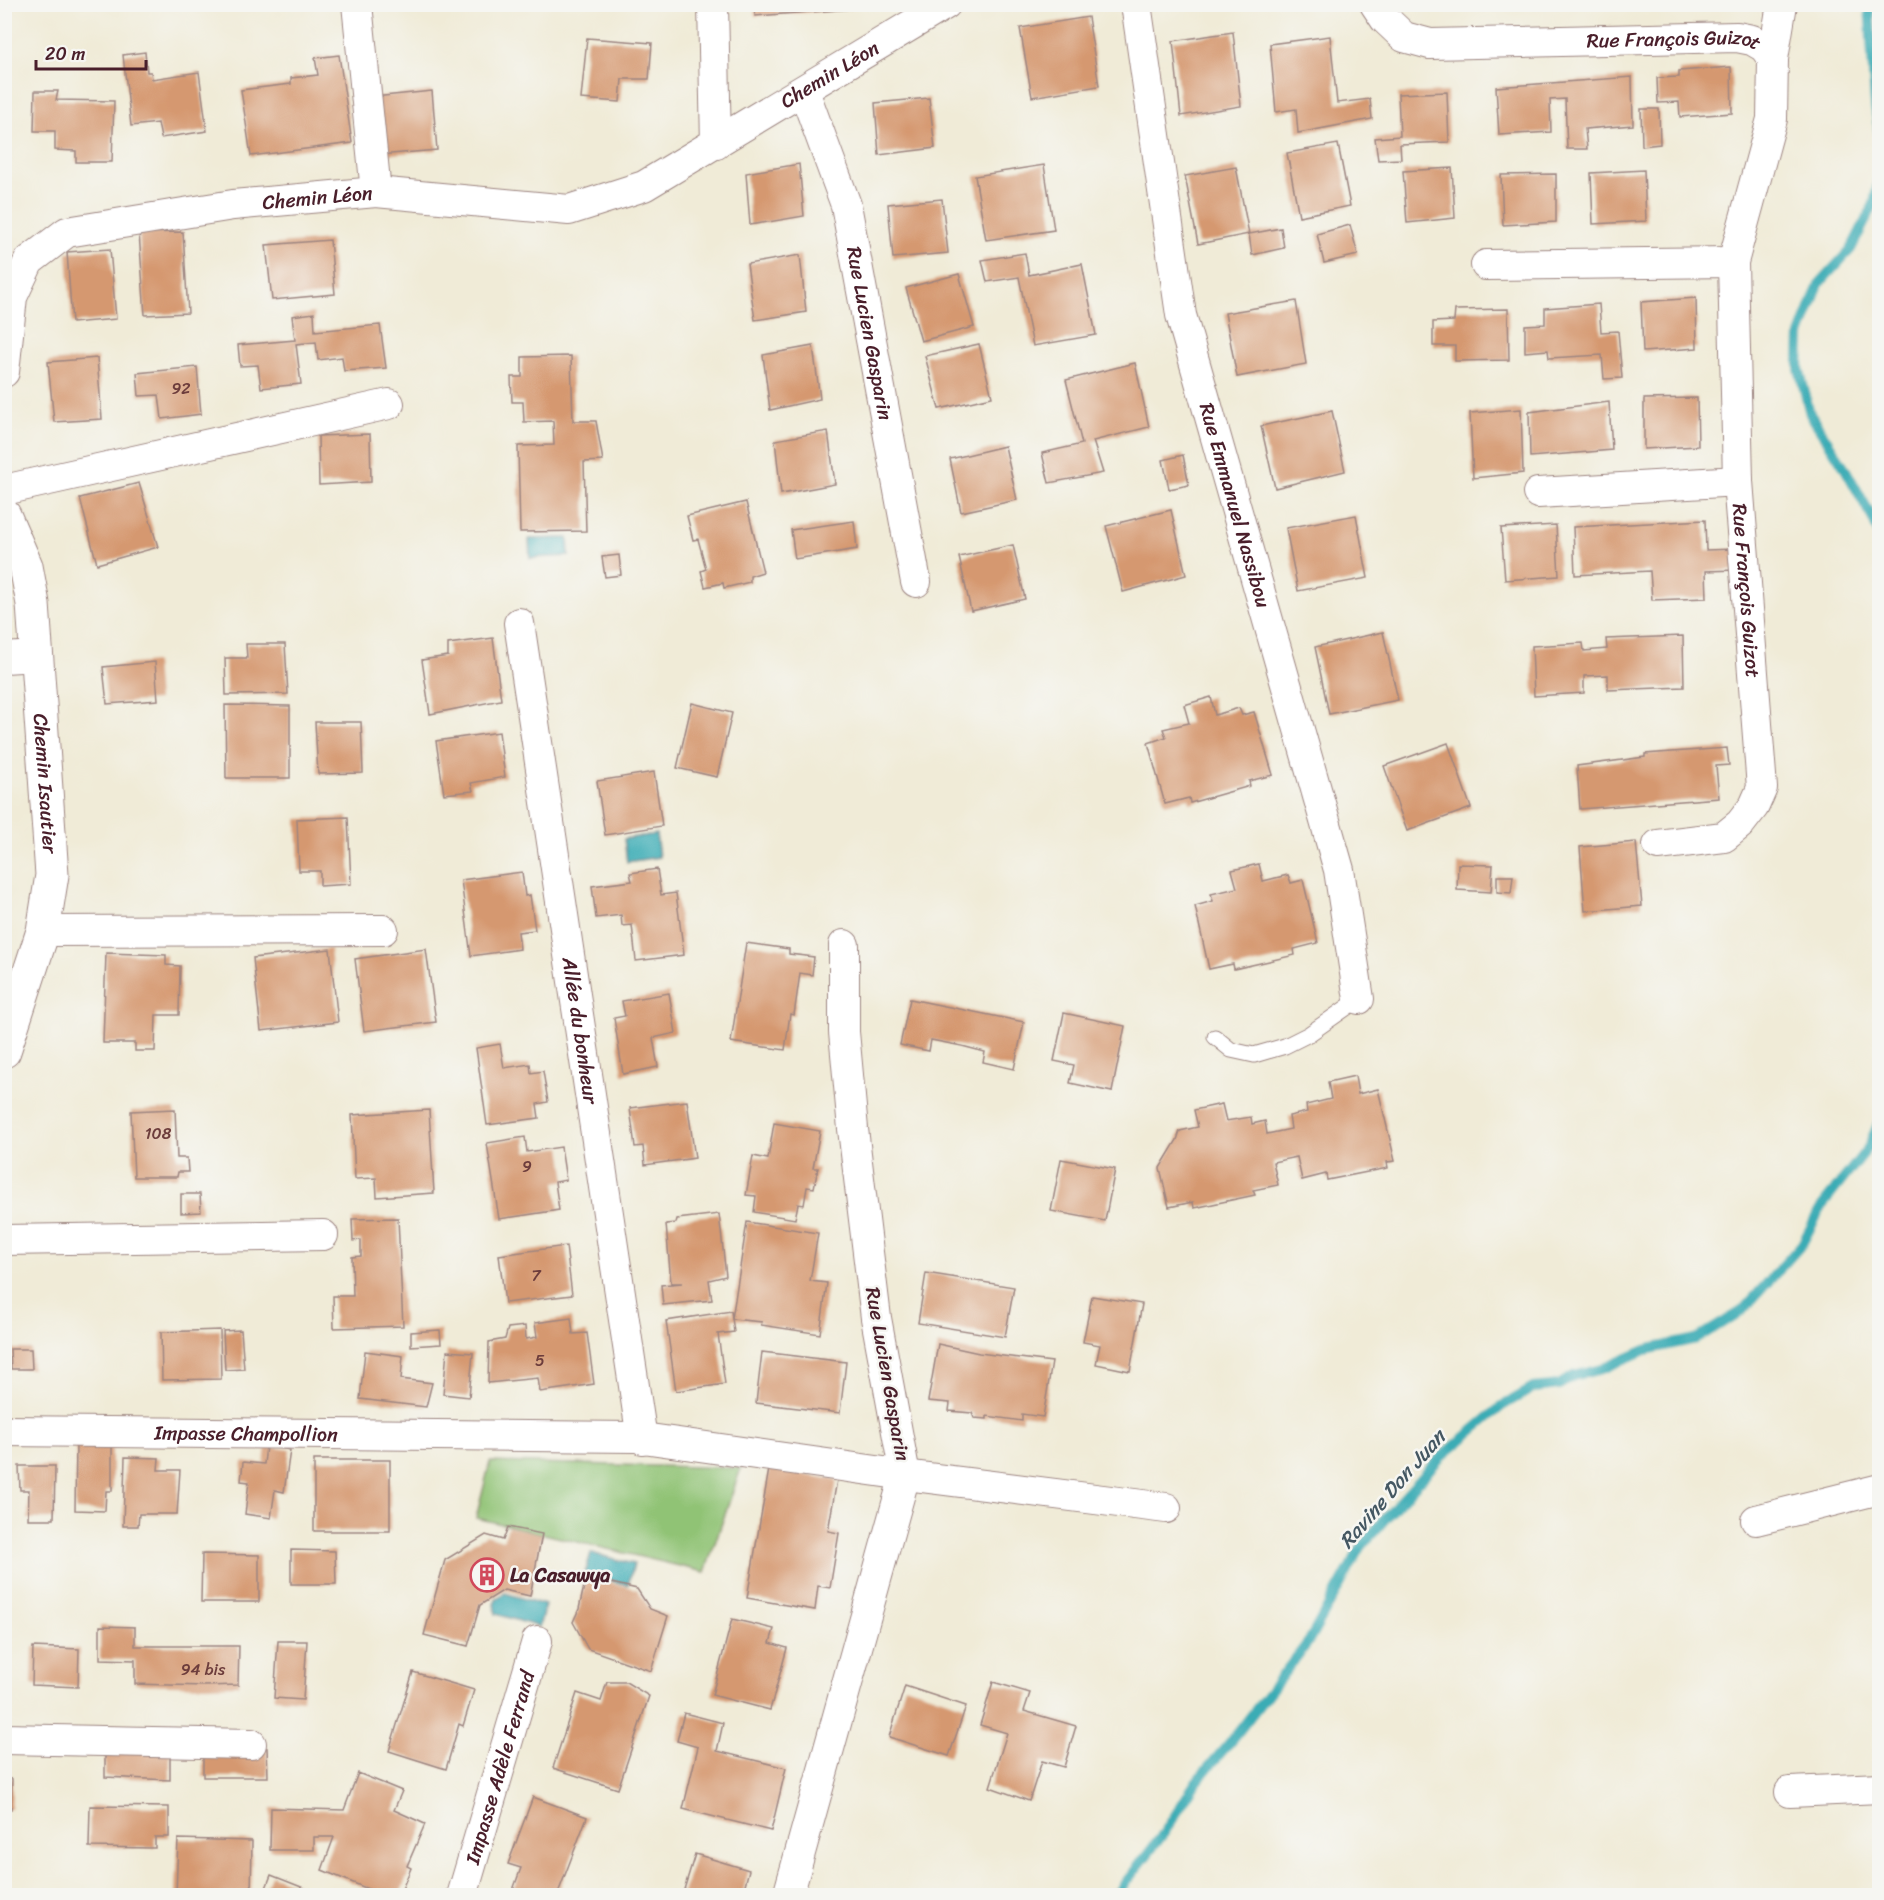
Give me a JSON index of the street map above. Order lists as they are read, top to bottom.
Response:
{
  "streets": {
    "main road": ["Chemin Isautier"],
    "street": [
      "Rue François Guizot",
      "Chemin Léon",
      "Rue Lucien Gasparin",
      "Rue Emmanuel Nassibou",
      "Allée du bonheur",
      "Impasse Champollion",
      "Impasse Adèle Ferrand"
    ]
  },
  "crossings": [
    ["Chemin Léon", "Rue Lucien Gasparin"],
    ["Allée du bonheur", "Impasse Champollion"]
  ],
  "water": ["Ravine Don Juan"],
  "places": {
    "building": ["La Casawya"]
  },
  "house_numbers": [
    "92",
    "108",
    "9",
    "7",
    "5",
    "94 bis"
  ],
  "scale_bar": "20 m"
}
